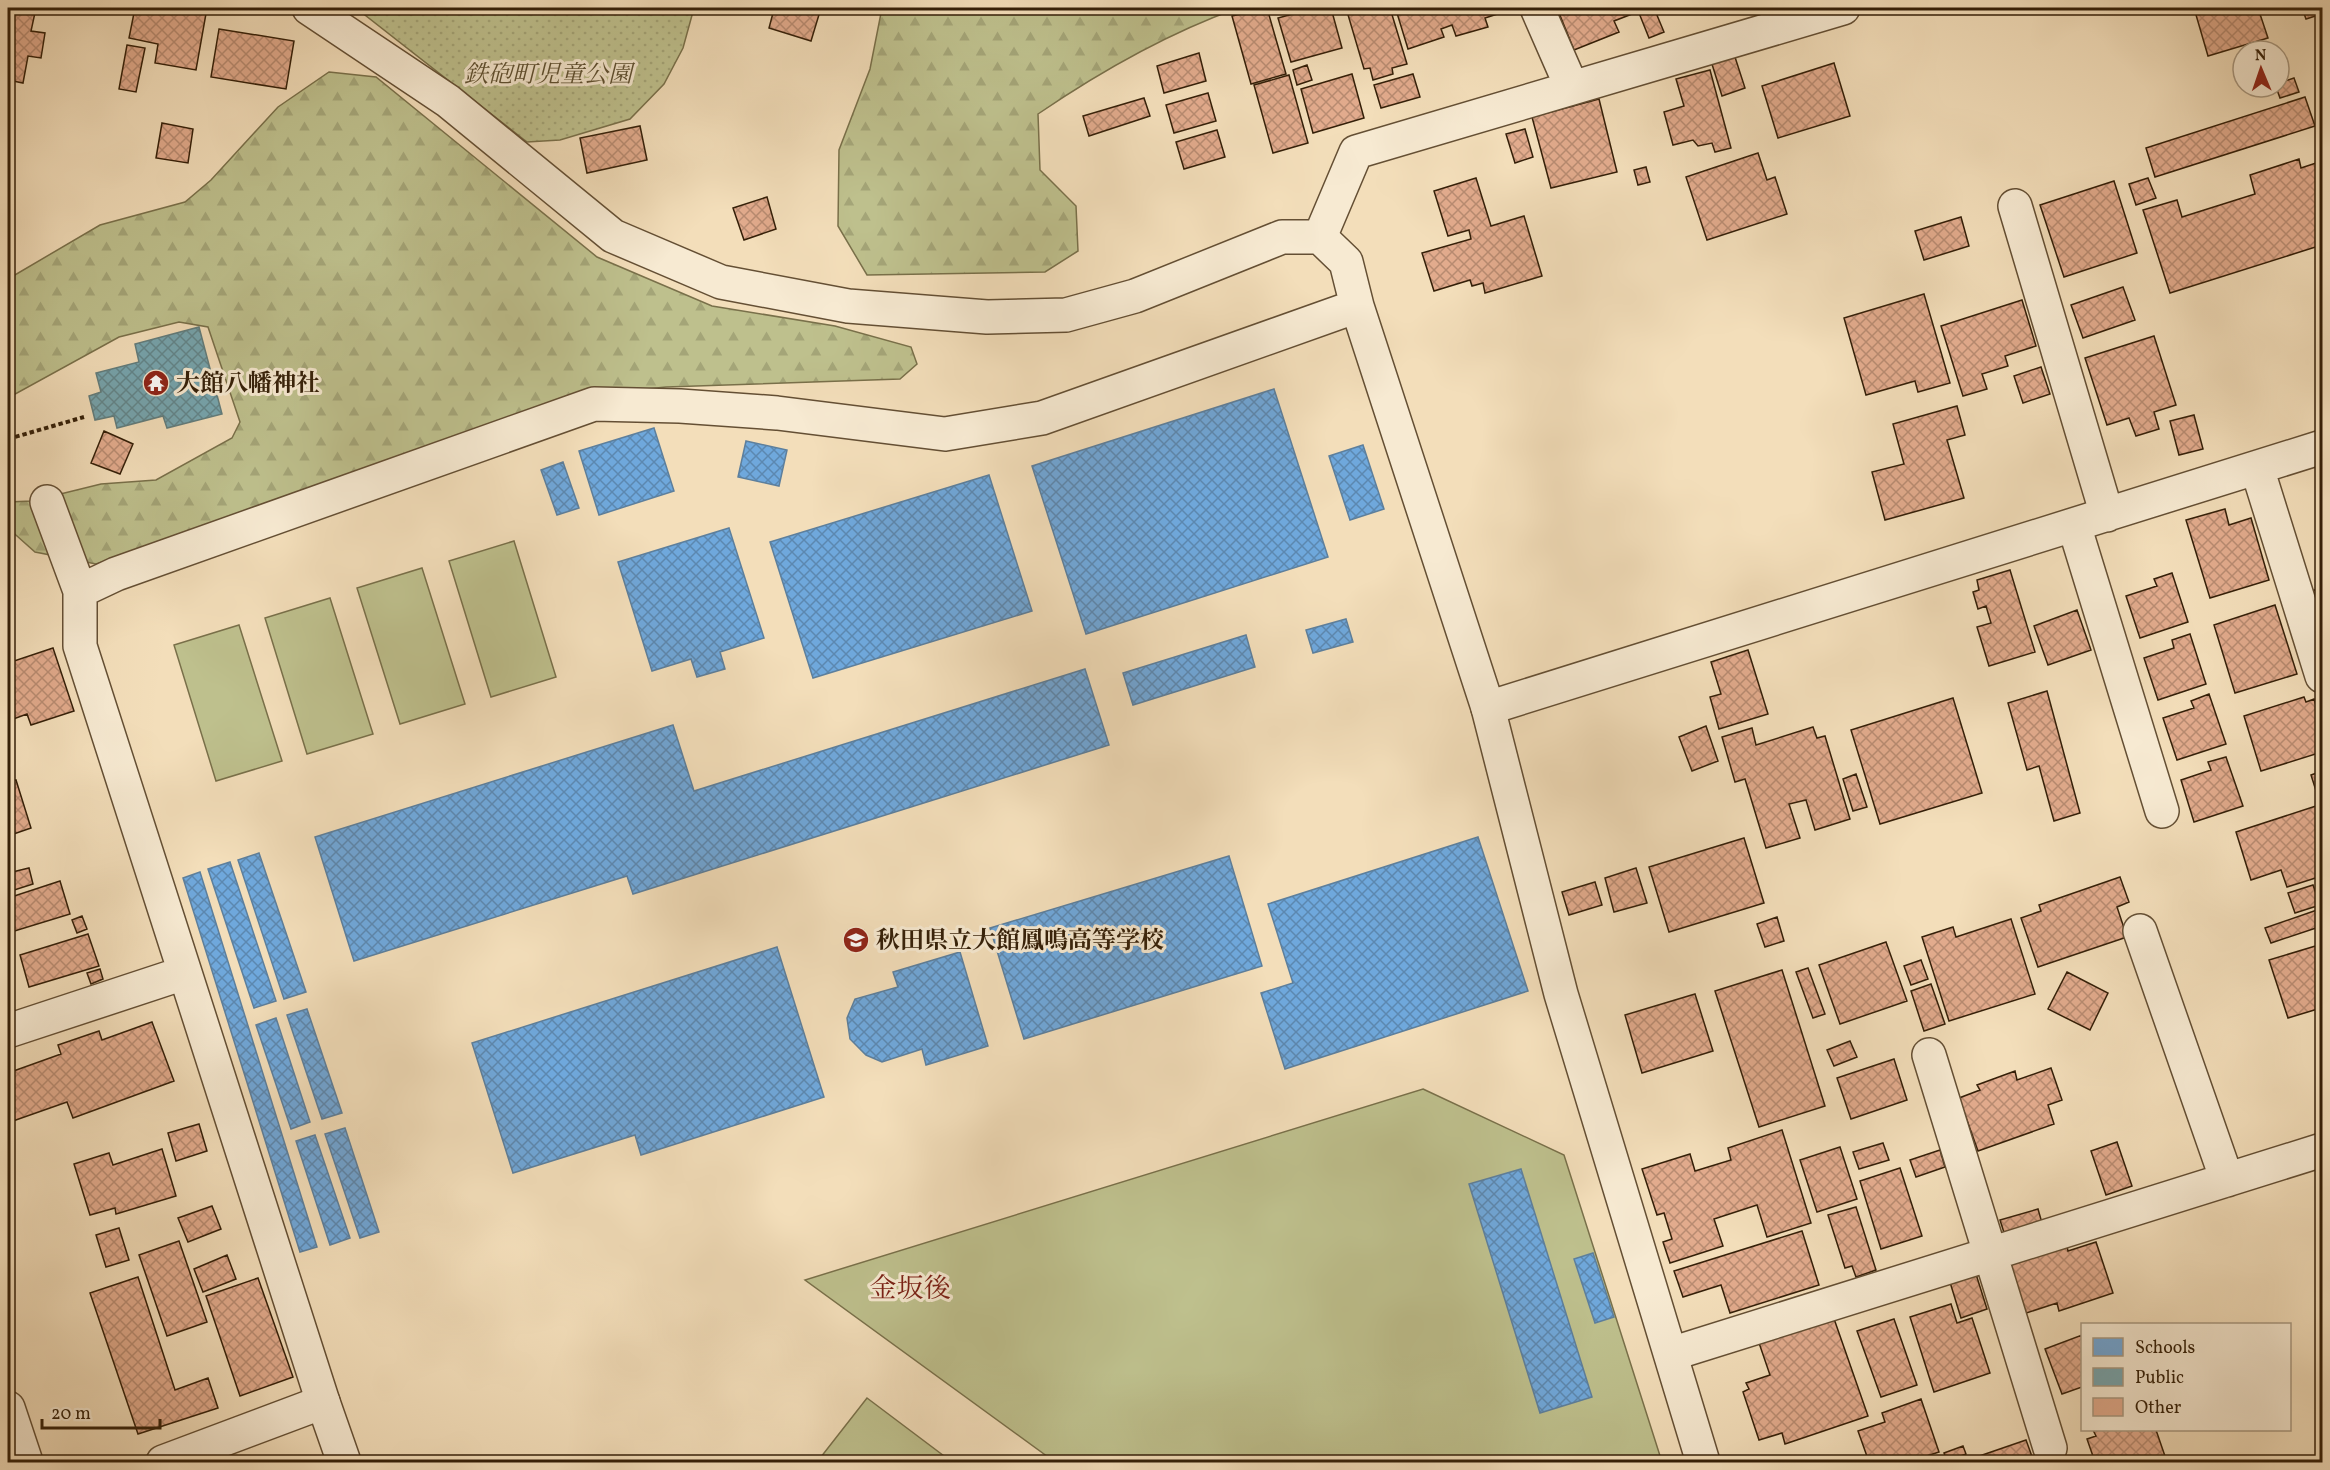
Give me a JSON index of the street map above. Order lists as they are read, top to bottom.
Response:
{
  "districts": ["金坂後"],
  "parks": ["鉄砲町児童公園"],
  "places": {
    "temple": ["大館八幡神社"],
    "school or university": ["秋田県立大館鳳鳴高等学校"]
  },
  "legend": ["Schools", "Public", "Other"],
  "scale_bar": "20 m",
  "north": "top"
}
